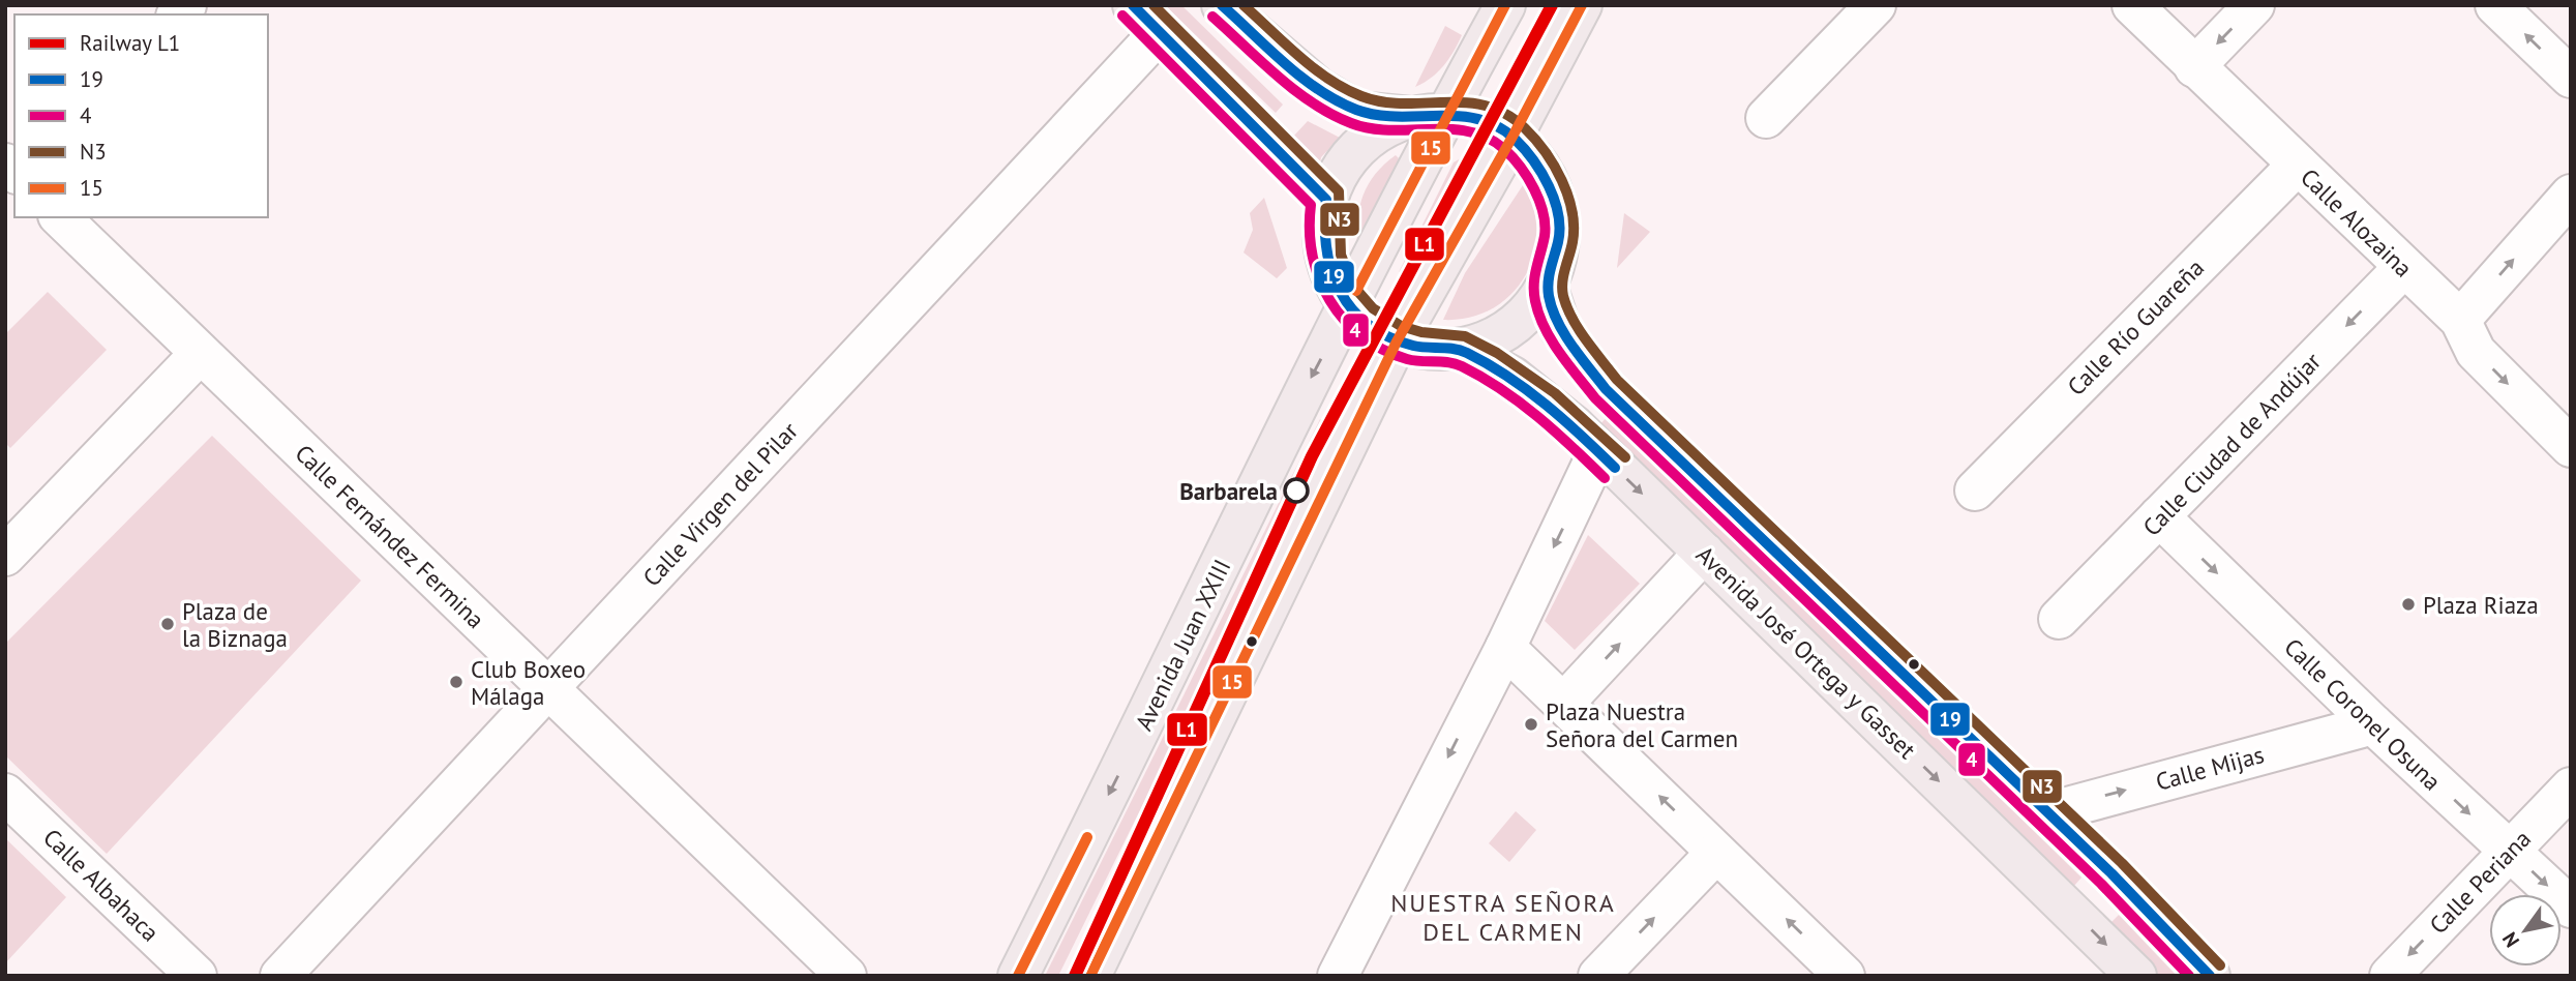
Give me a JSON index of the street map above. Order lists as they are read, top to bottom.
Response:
{
  "streets": {
    "main road": ["Avenida Juan XXIII", "Avenida José Ortega y Gasset"],
    "street": [
      "Calle Alozaina",
      "Calle Río Guareña",
      "Calle Ciudad de Andújar",
      "Calle Virgen del Pilar",
      "Calle Fernández Fermina",
      "Calle Coronel Osuna",
      "Calle Mijas",
      "Calle Periana",
      "Calle Albahaca"
    ]
  },
  "crossings": [
    ["Calle Alozaina", "Calle Río Guareña"],
    ["Calle Alozaina", "Calle Ciudad de Andújar"],
    ["Calle Ciudad de Andújar", "Calle Coronel Osuna"],
    ["Calle Virgen del Pilar", "Calle Fernández Fermina"],
    ["Calle Coronel Osuna", "Calle Mijas"],
    ["Calle Coronel Osuna", "Calle Periana"]
  ],
  "one_way": [
    "Calle Ciudad de Andújar",
    "Calle Coronel Osuna",
    "Calle Mijas",
    "Calle Periana"
  ],
  "districts": ["NUESTRA SEÑORA DEL CARMEN"],
  "places": [
    "Barbarela",
    "Plaza Riaza",
    "Plaza de la Biznaga",
    "Club Boxeo Málaga",
    "Plaza Nuestra Señora del Carmen"
  ],
  "lines": [
    "rail line L1",
    "transit line 19",
    "transit line N3",
    "transit line 15",
    "transit line 4"
  ],
  "legend": [
    "Railway L1",
    "19",
    "4",
    "N3",
    "15"
  ],
  "north": "bottom left"
}
